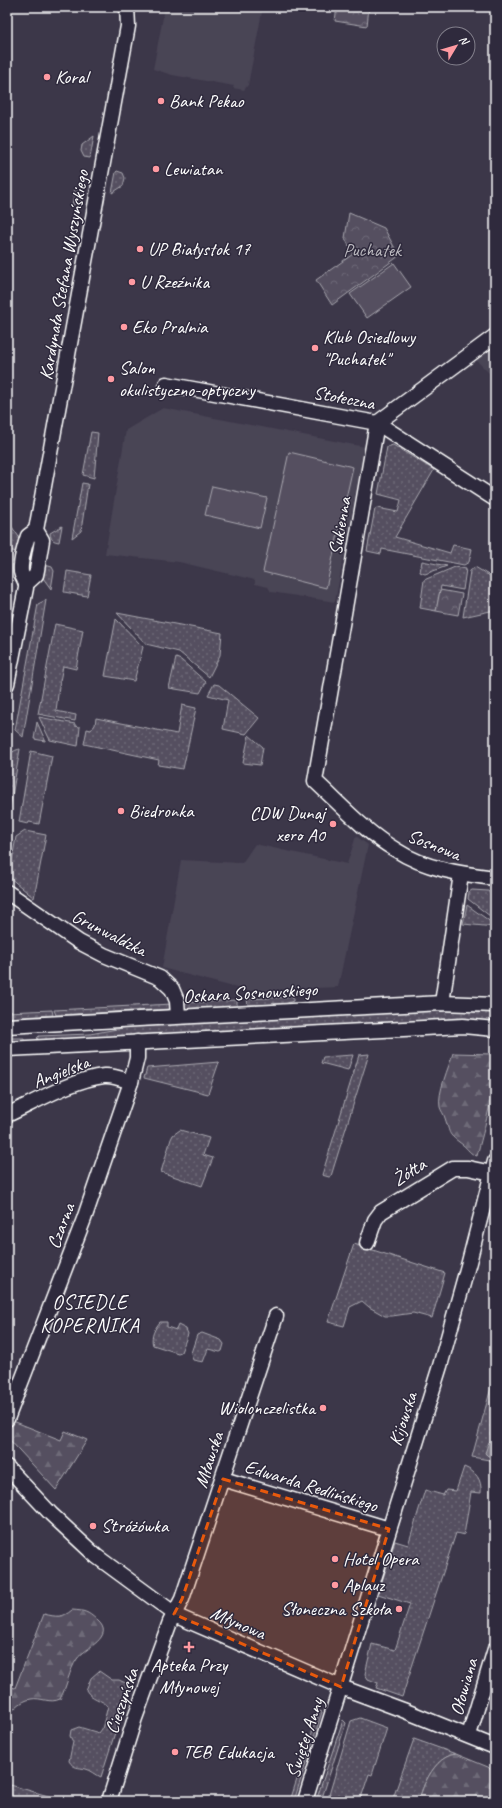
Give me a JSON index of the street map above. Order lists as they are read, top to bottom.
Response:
{
  "streets": {
    "street": [
      "Kardynała Stefana Wyszyńskiego",
      "Stołeczna",
      "Sukienna",
      "Sosnowa",
      "Grunwaldzka",
      "Oskara Sosnowskiego",
      "Angielska",
      "Żółta",
      "Czarna",
      "Kijowska",
      "Mławska",
      "Edwarda Redlińskiego",
      "Młynowa",
      "Ołowiana",
      "Cieszyńska",
      "Świętej Anny"
    ]
  },
  "crossings": [
    ["Stołeczna", "Sukienna"],
    ["Sukienna", "Sosnowa"],
    ["Sosnowa", "Oskara Sosnowskiego"],
    ["Grunwaldzka", "Oskara Sosnowskiego"],
    ["Angielska", "Czarna"],
    ["Żółta", "Kijowska"],
    ["Kijowska", "Edwarda Redlińskiego"],
    ["Kijowska", "Młynowa"],
    ["Kijowska", "Świętej Anny"],
    ["Mławska", "Edwarda Redlińskiego"],
    ["Mławska", "Młynowa"],
    ["Mławska", "Cieszyńska"],
    ["Młynowa", "Ołowiana"],
    ["Młynowa", "Cieszyńska"],
    ["Młynowa", "Świętej Anny"]
  ],
  "districts": ["OSIEDLE KOPERNIKA"],
  "parks": ["Puchatek"],
  "places": {
    "other": [
      "Koral",
      "Bank Pekao",
      "Lewiatan",
      "UP Białystok 17",
      "U Rzeźnika",
      "Eko Pralnia",
      "Klub Osiedlowy \"Puchatek\"",
      "Salon okulistyczno-optyczny",
      "Biedronka",
      "CDW Dunaj xero A0",
      "Wiolonczelistka",
      "Stróżówka",
      "Hotel Opera",
      "Aplauz",
      "Słoneczna Szkoła",
      "TEB Edukacja"
    ],
    "health": ["Apteka Przy Młynowej"]
  },
  "north": "top right"
}
